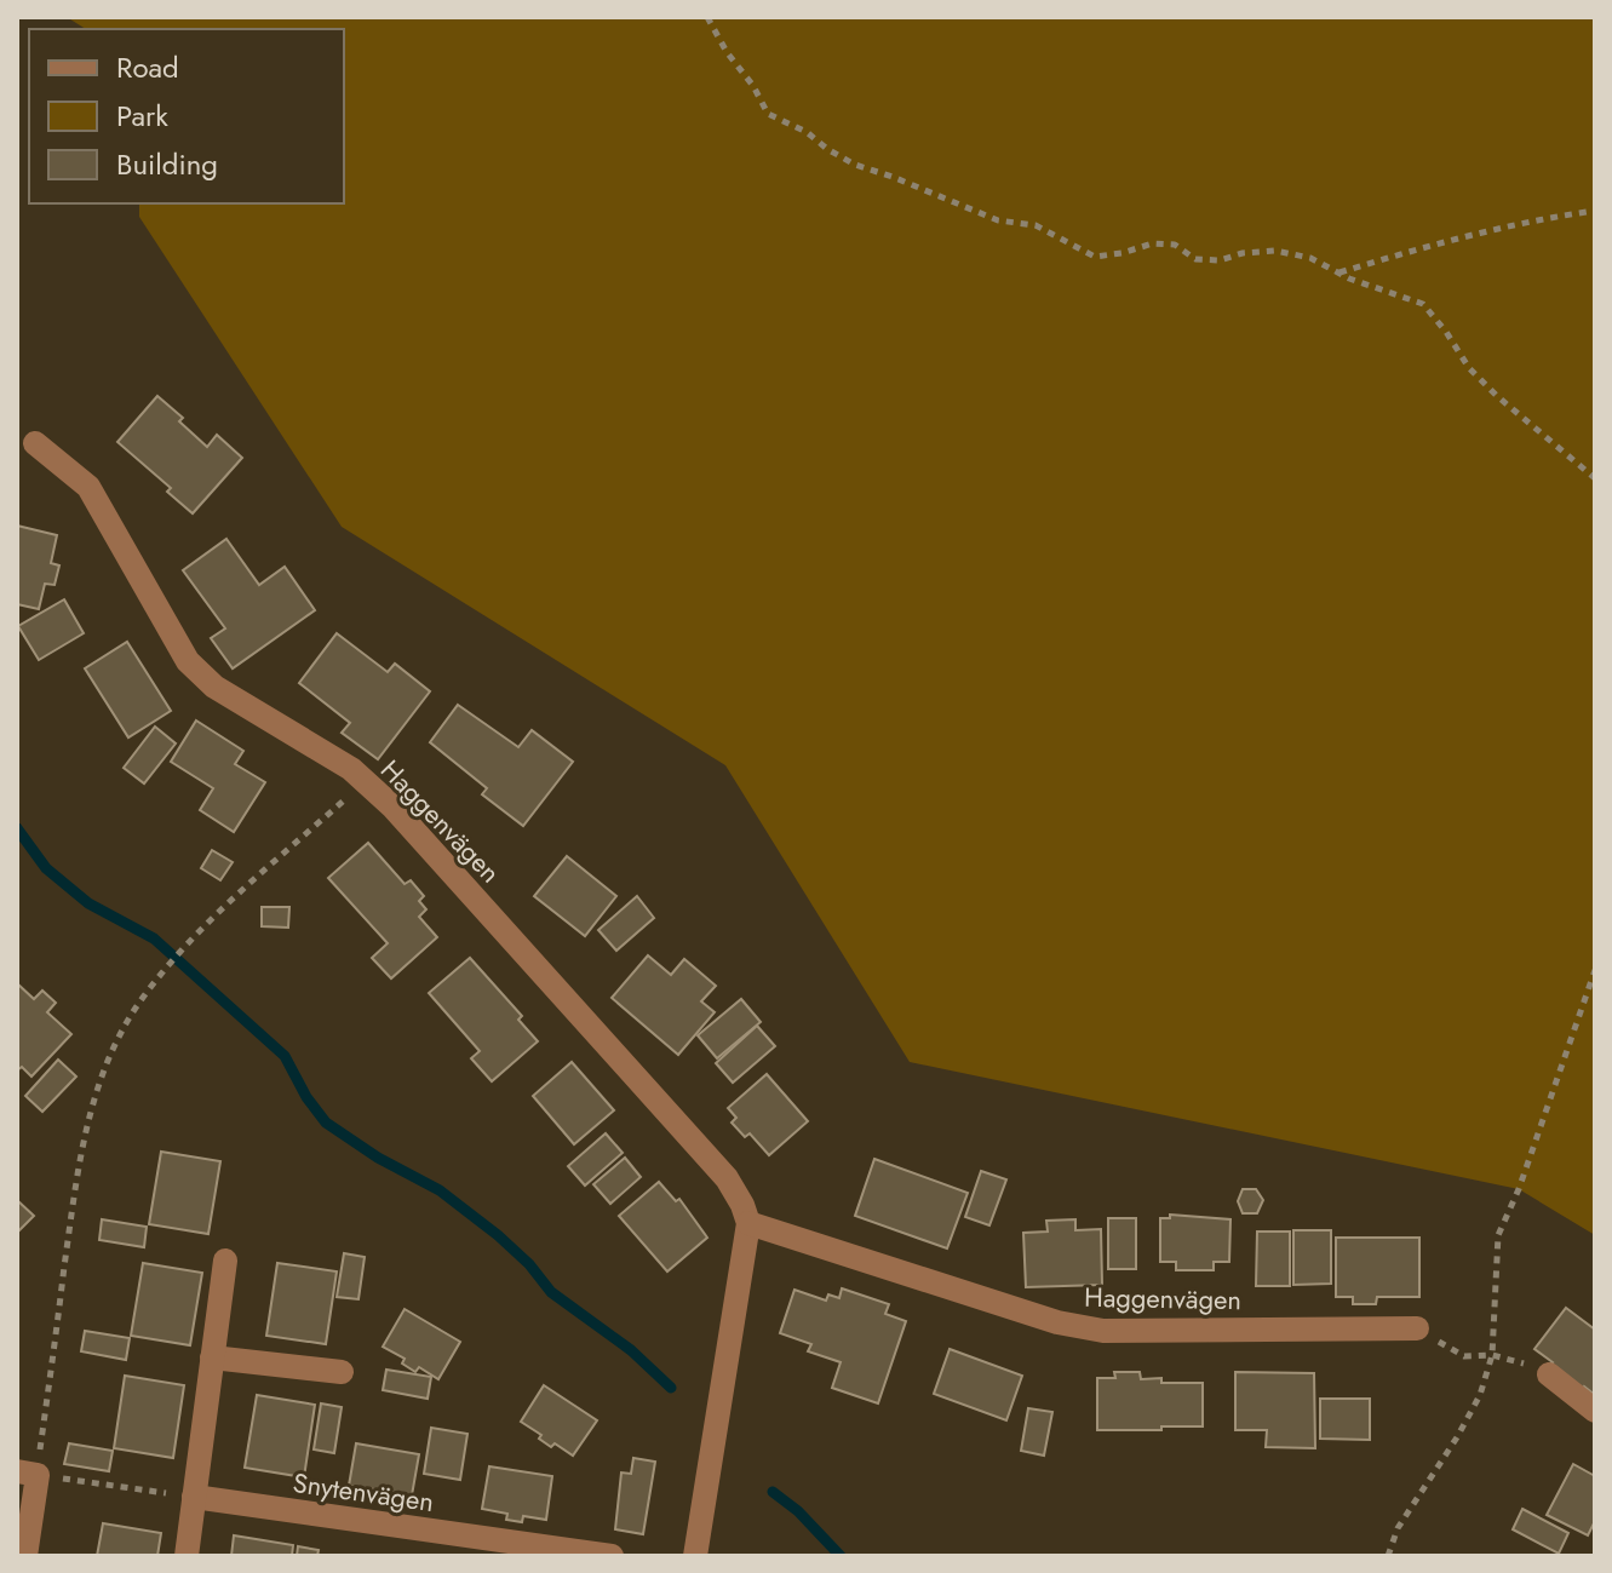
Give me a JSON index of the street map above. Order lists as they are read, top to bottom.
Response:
{
  "streets": {
    "street": ["Haggenvägen", "Snytenvägen"]
  },
  "legend": ["Road", "Park", "Building"]
}
